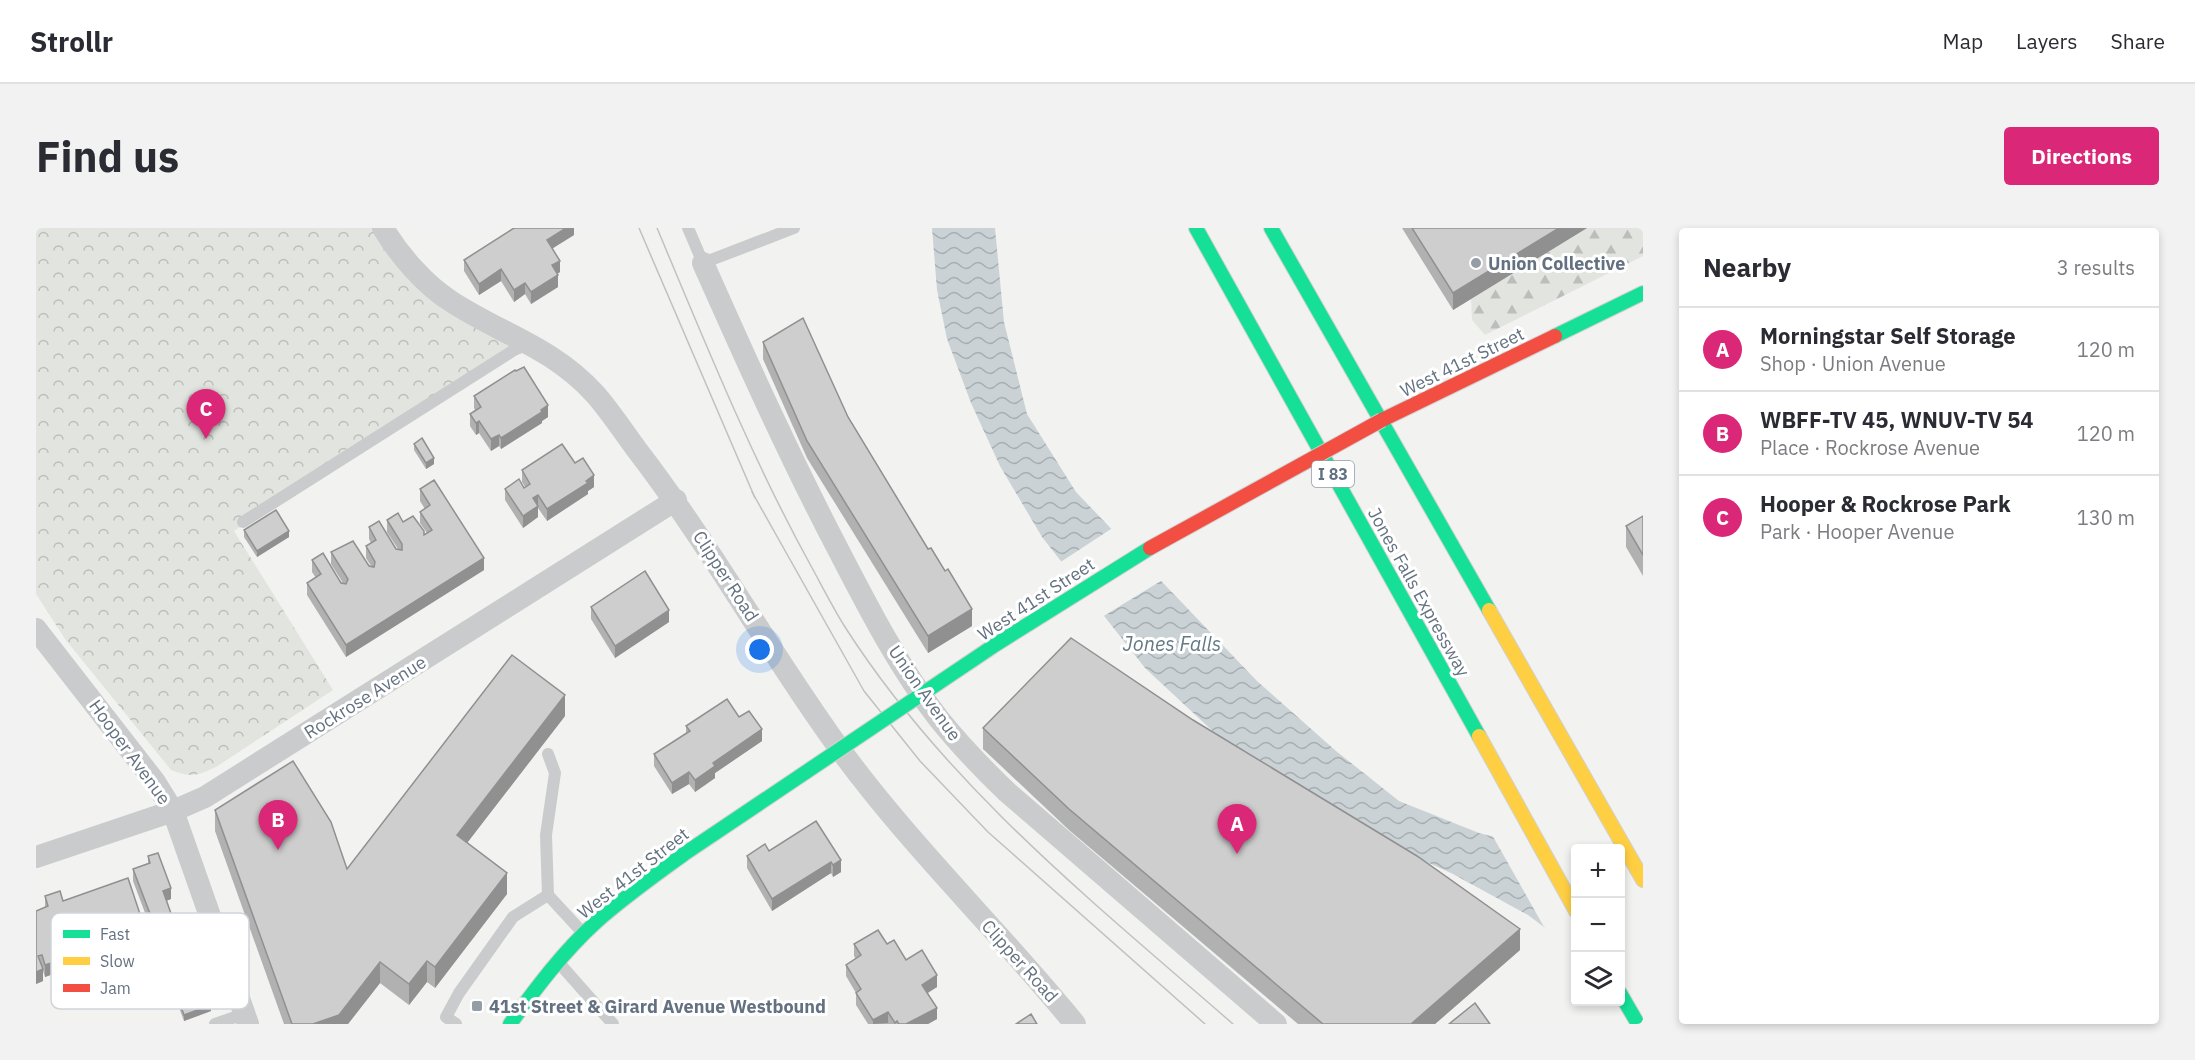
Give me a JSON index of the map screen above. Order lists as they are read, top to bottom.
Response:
{
  "streets": {
    "main road": ["West 41st Street", "I 83", "Jones Falls Expressway"],
    "street": [
      "Clipper Road",
      "Union Avenue",
      "Rockrose Avenue",
      "Hooper Avenue"
    ]
  },
  "crossings": [
    ["Clipper Road", "Rockrose Avenue"],
    ["Rockrose Avenue", "Hooper Avenue"]
  ],
  "water": ["Jones Falls"],
  "places": {
    "other": ["Union Collective"],
    "transit": ["41st Street & Girard Avenue Westbound"]
  },
  "legend": ["Fast", "Slow", "Jam"],
  "page": {
    "header": "Strollr",
    "nav": ["Map", "Layers", "Share"],
    "buttons": "Directions",
    "title": "Find us",
    "heading": ["Nearby", "3 results"],
    "list": [
      {
        "mark": "A",
        "name": "Morningstar Self Storage",
        "note": "Shop · Union Avenue",
        "value": "120 m"
      },
      {
        "mark": "B",
        "name": "WBFF-TV 45, WNUV-TV 54",
        "note": "Place · Rockrose Avenue",
        "value": "120 m"
      },
      {
        "mark": "C",
        "name": "Hooper & Rockrose Park",
        "note": "Park · Hooper Avenue",
        "value": "130 m"
      }
    ],
    "pins": ["C", "B", "A"],
    "map_buttons": ["+", "−"]
  }
}
